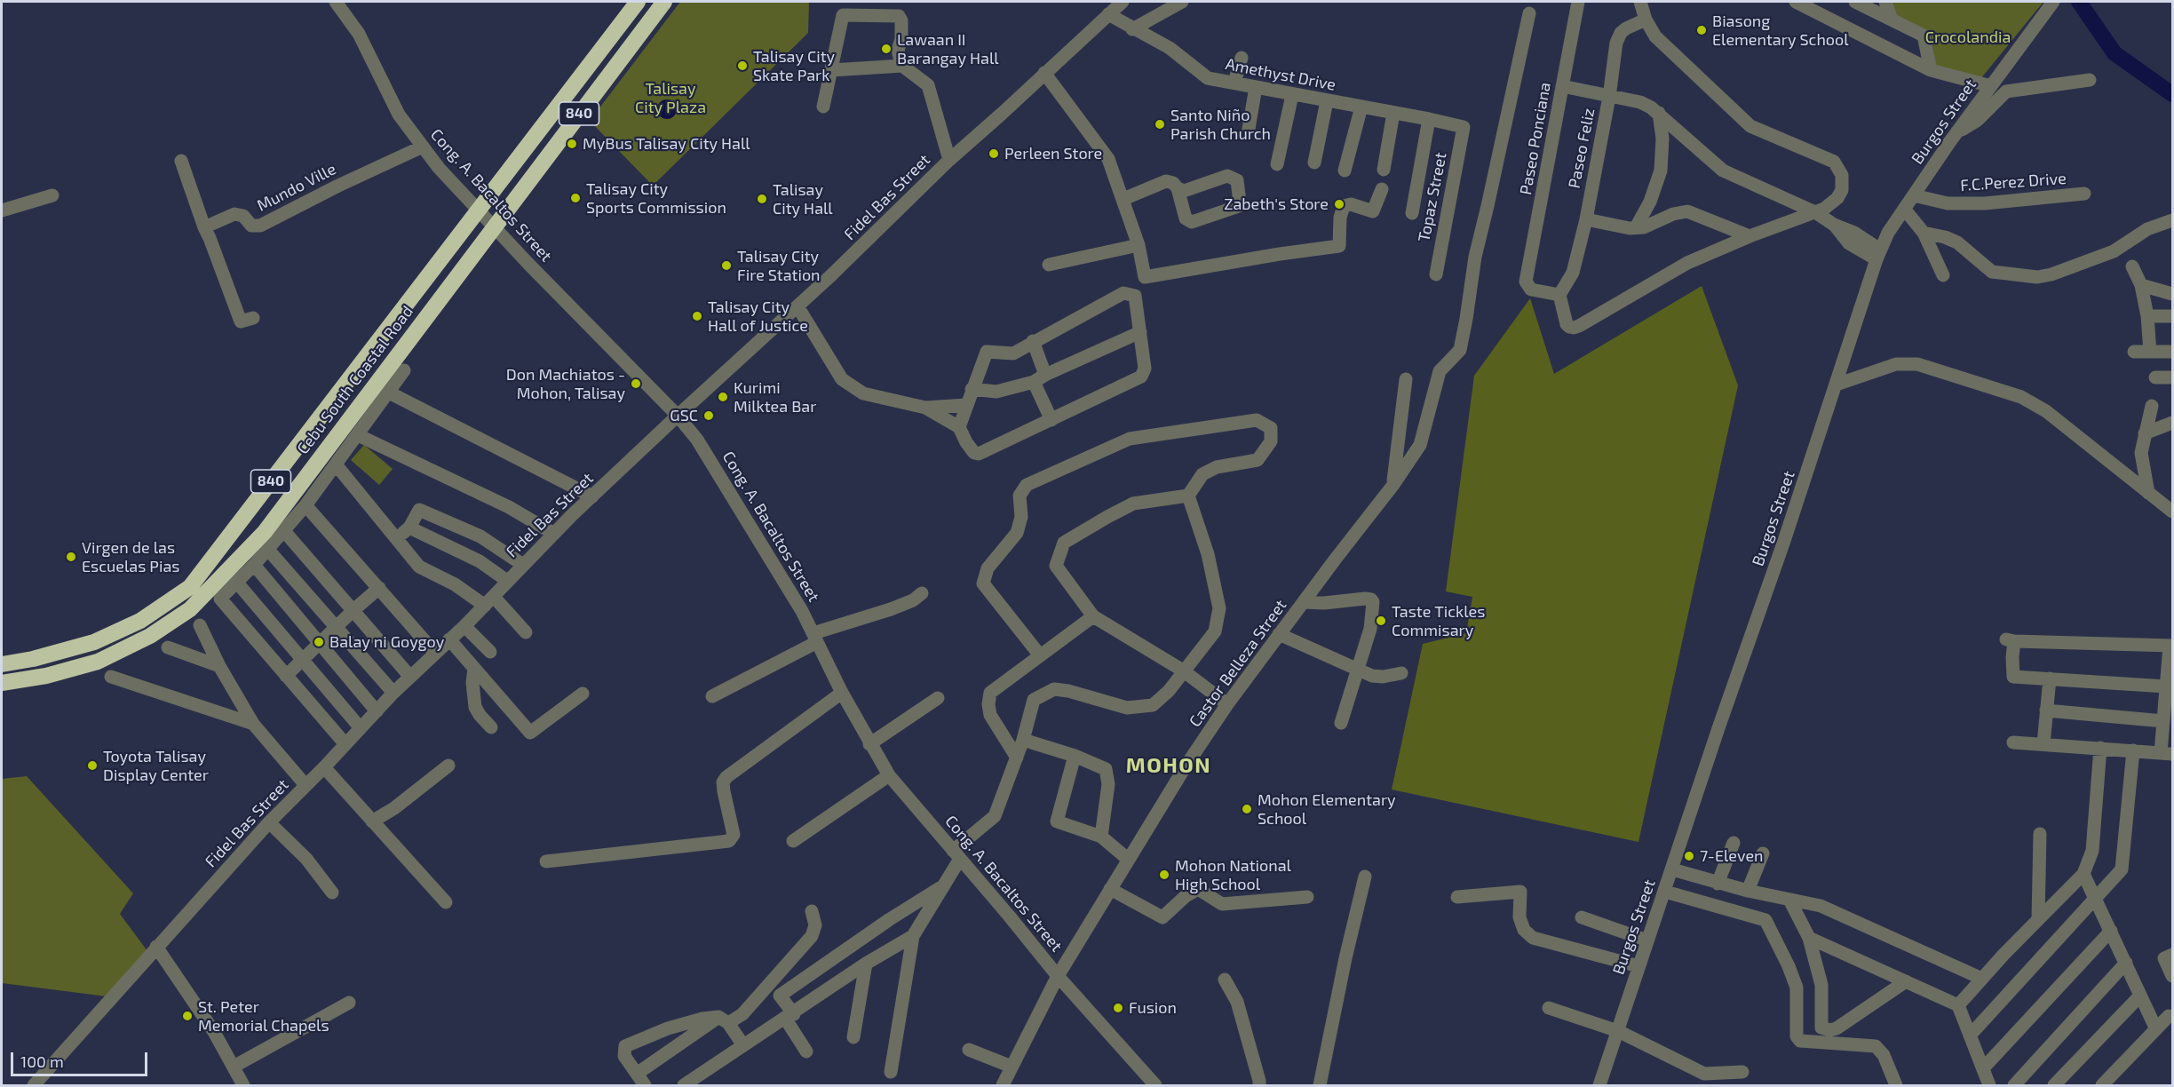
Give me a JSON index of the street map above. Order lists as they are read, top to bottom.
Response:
{
  "streets": {
    "highway": ["840", "Cebu South Coastal Road"],
    "street": [
      "Amethyst Drive",
      "Burgos Street",
      "Paseo Ponciana",
      "Paseo Feliz",
      "F.C.Perez Drive",
      "Mundo Ville",
      "Cong. A. Bacaltos Street",
      "Fidel Bas Street",
      "Topaz Street",
      "Castor Belleza Street"
    ]
  },
  "crossings": [
    ["Amethyst Drive", "Fidel Bas Street"],
    ["Amethyst Drive", "Topaz Street"],
    ["Burgos Street", "F.C.Perez Drive"],
    ["Paseo Ponciana", "Paseo Feliz"],
    ["Mundo Ville", "Cong. A. Bacaltos Street"],
    ["Cong. A. Bacaltos Street", "Fidel Bas Street"],
    ["Cong. A. Bacaltos Street", "Cebu South Coastal Road"],
    ["Cong. A. Bacaltos Street", "Castor Belleza Street"]
  ],
  "districts": ["MOHON"],
  "parks": ["Crocolandia", "Talisay City Plaza"],
  "places": [
    "Biasong Elementary School",
    "Lawaan II Barangay Hall",
    "Talisay City Skate Park",
    "Santo Niño Parish Church",
    "MyBus Talisay City Hall",
    "Perleen Store",
    "Talisay City Sports Commission",
    "Talisay City Hall",
    "Zabeth's Store",
    "Talisay City Fire Station",
    "Talisay City Hall of Justice",
    "Don Machiatos - Mohon, Talisay",
    "Kurimi Milktea Bar",
    "GSC",
    "Virgen de las Escuelas Pias",
    "Taste Tickles Commisary",
    "Balay ni Goygoy",
    "Toyota Talisay Display Center",
    "Mohon Elementary School",
    "7-Eleven",
    "Mohon National High School",
    "Fusion",
    "St. Peter Memorial Chapels"
  ],
  "scale_bar": "100 m"
}
